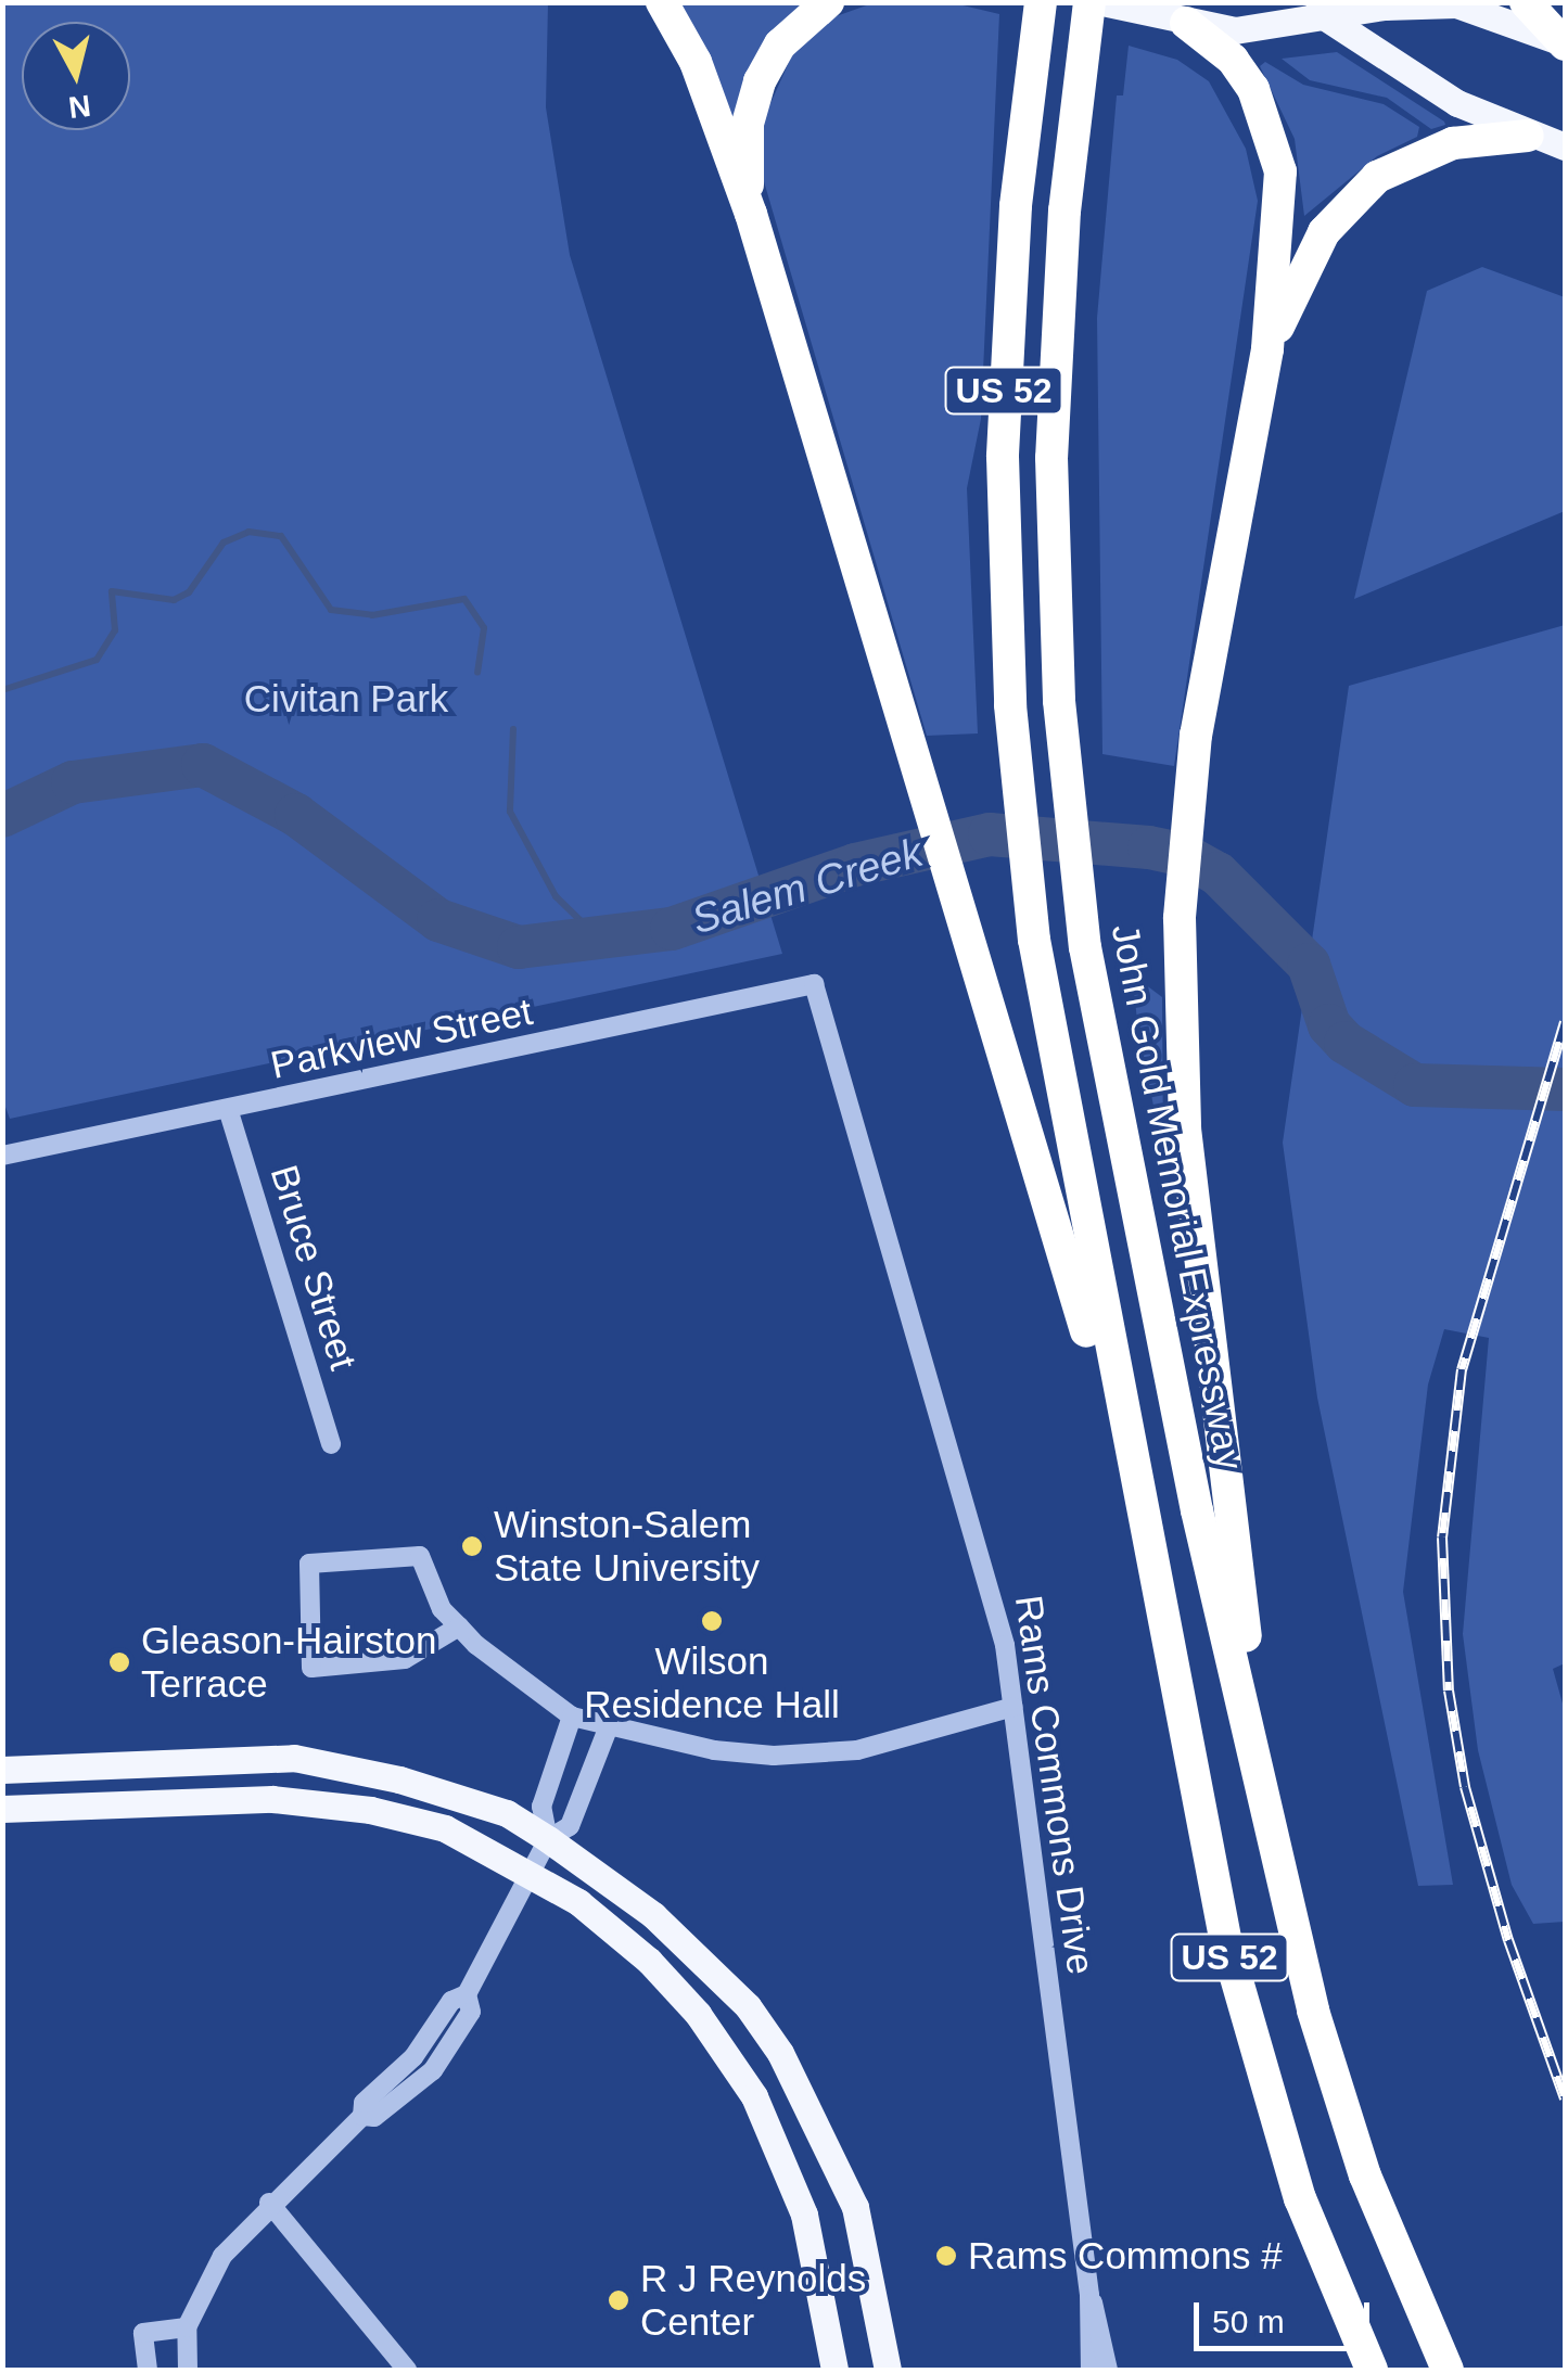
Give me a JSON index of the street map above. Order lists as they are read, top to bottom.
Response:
{
  "streets": {
    "highway": ["US 52", "John Gold Memorial Expressway"],
    "street": ["Parkview Street", "Bruce Street", "Rams Commons Drive"]
  },
  "crossings": [
    ["Parkview Street", "Bruce Street"],
    ["Parkview Street", "Rams Commons Drive"]
  ],
  "water": ["Salem Creek"],
  "parks": ["Civitan Park"],
  "places": [
    "Winston-Salem State University",
    "Wilson Residence Hall",
    "Gleason-Hairston Terrace",
    "Rams Commons #",
    "R J Reynolds Center"
  ],
  "scale_bar": "50 m",
  "north": "bottom"
}
